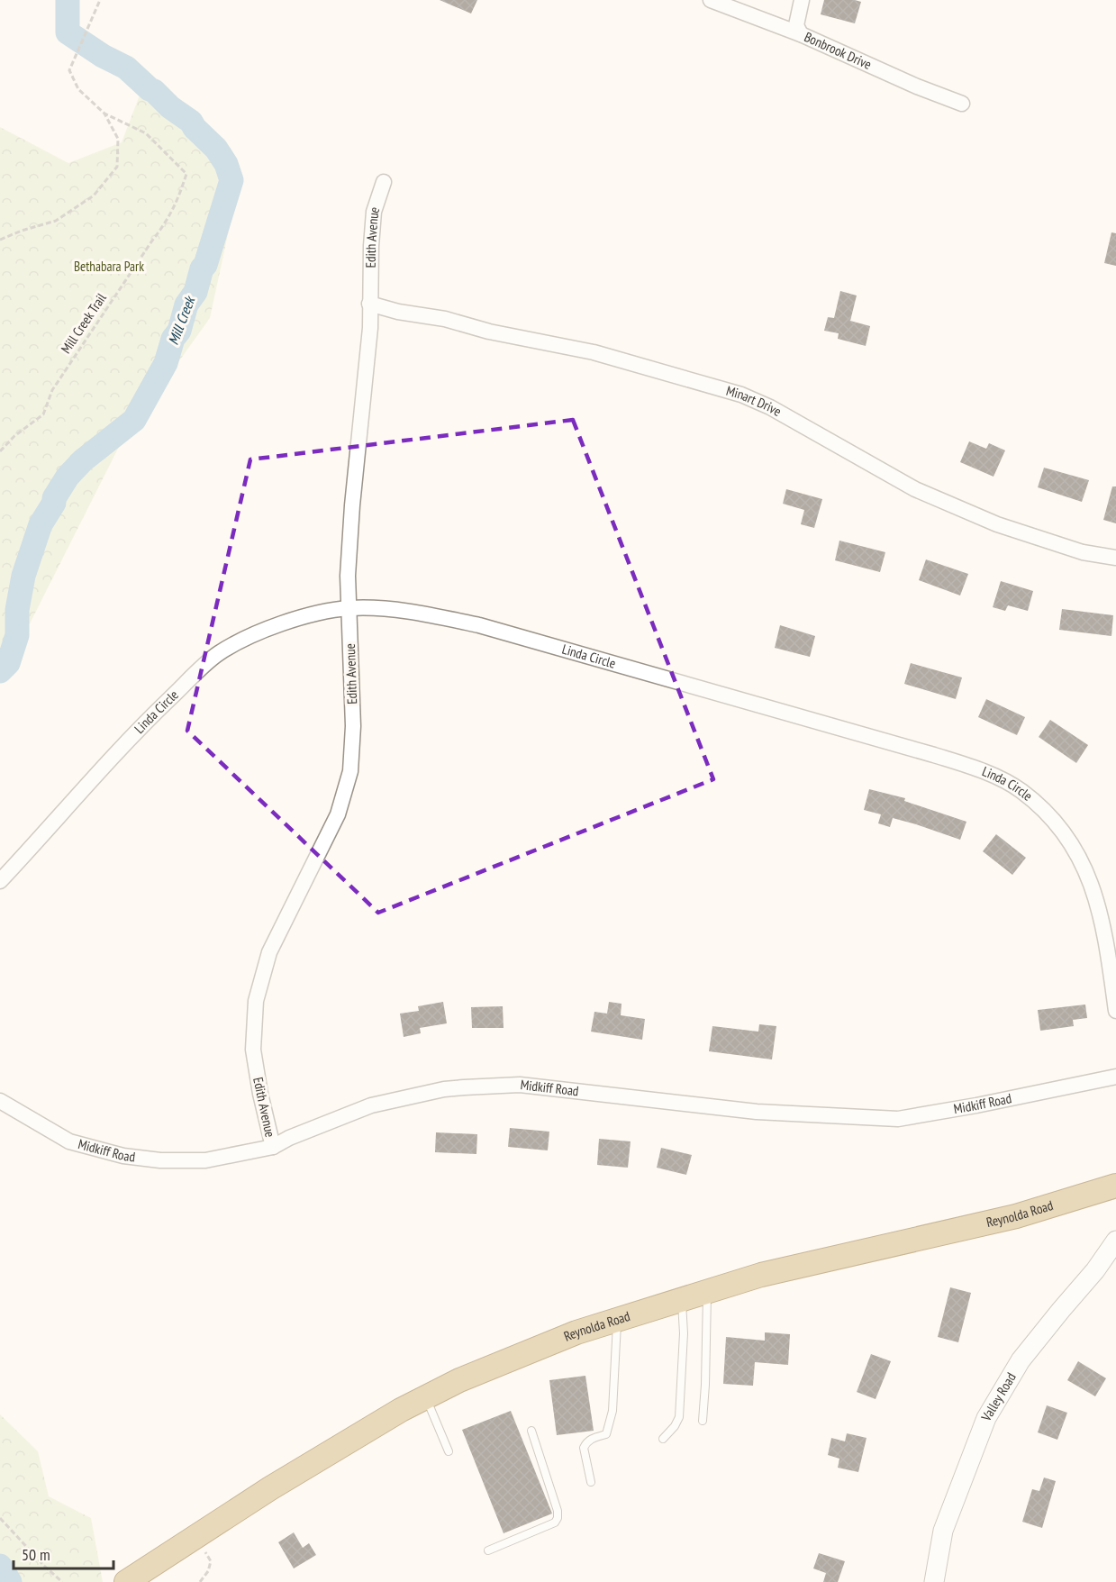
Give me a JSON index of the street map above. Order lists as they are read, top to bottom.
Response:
{
  "streets": {
    "main road": ["Reynolda Road"],
    "street": [
      "Bonbrook Drive",
      "Edith Avenue",
      "Minart Drive",
      "Linda Circle",
      "Midkiff Road",
      "Valley Road"
    ],
    "path": ["Mill Creek Trail"]
  },
  "crossings": [
    ["Edith Avenue", "Minart Drive"],
    ["Edith Avenue", "Linda Circle"],
    ["Edith Avenue", "Midkiff Road"]
  ],
  "water": ["Mill Creek"],
  "parks": ["Bethabara Park"],
  "scale_bar": "50 m"
}
